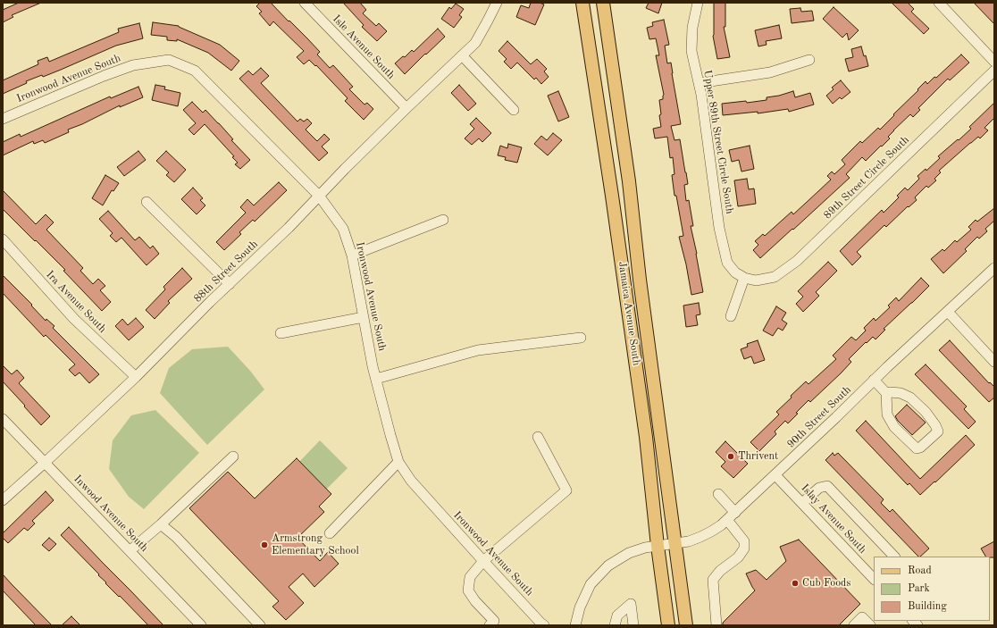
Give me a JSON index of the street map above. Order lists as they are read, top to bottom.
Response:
{
  "streets": {
    "main road": ["Jamaica Avenue South"],
    "street": [
      "Isle Avenue South",
      "Ironwood Avenue South",
      "Upper 89th Street Circle South",
      "89th Street Circle South",
      "88th Street South",
      "Ira Avenue South",
      "90th Street South",
      "Inwood Avenue South",
      "Islay Avenue South"
    ]
  },
  "crossings": [
    ["Isle Avenue South", "88th Street South"],
    ["Ironwood Avenue South", "88th Street South"],
    ["Upper 89th Street Circle South", "89th Street Circle South"],
    ["88th Street South", "Ira Avenue South"],
    ["88th Street South", "Inwood Avenue South"],
    ["Jamaica Avenue South", "90th Street South"],
    ["90th Street South", "Islay Avenue South"]
  ],
  "places": ["Thrivent", "Armstrong Elementary School", "Cub Foods"],
  "legend": ["Road", "Park", "Building"]
}
